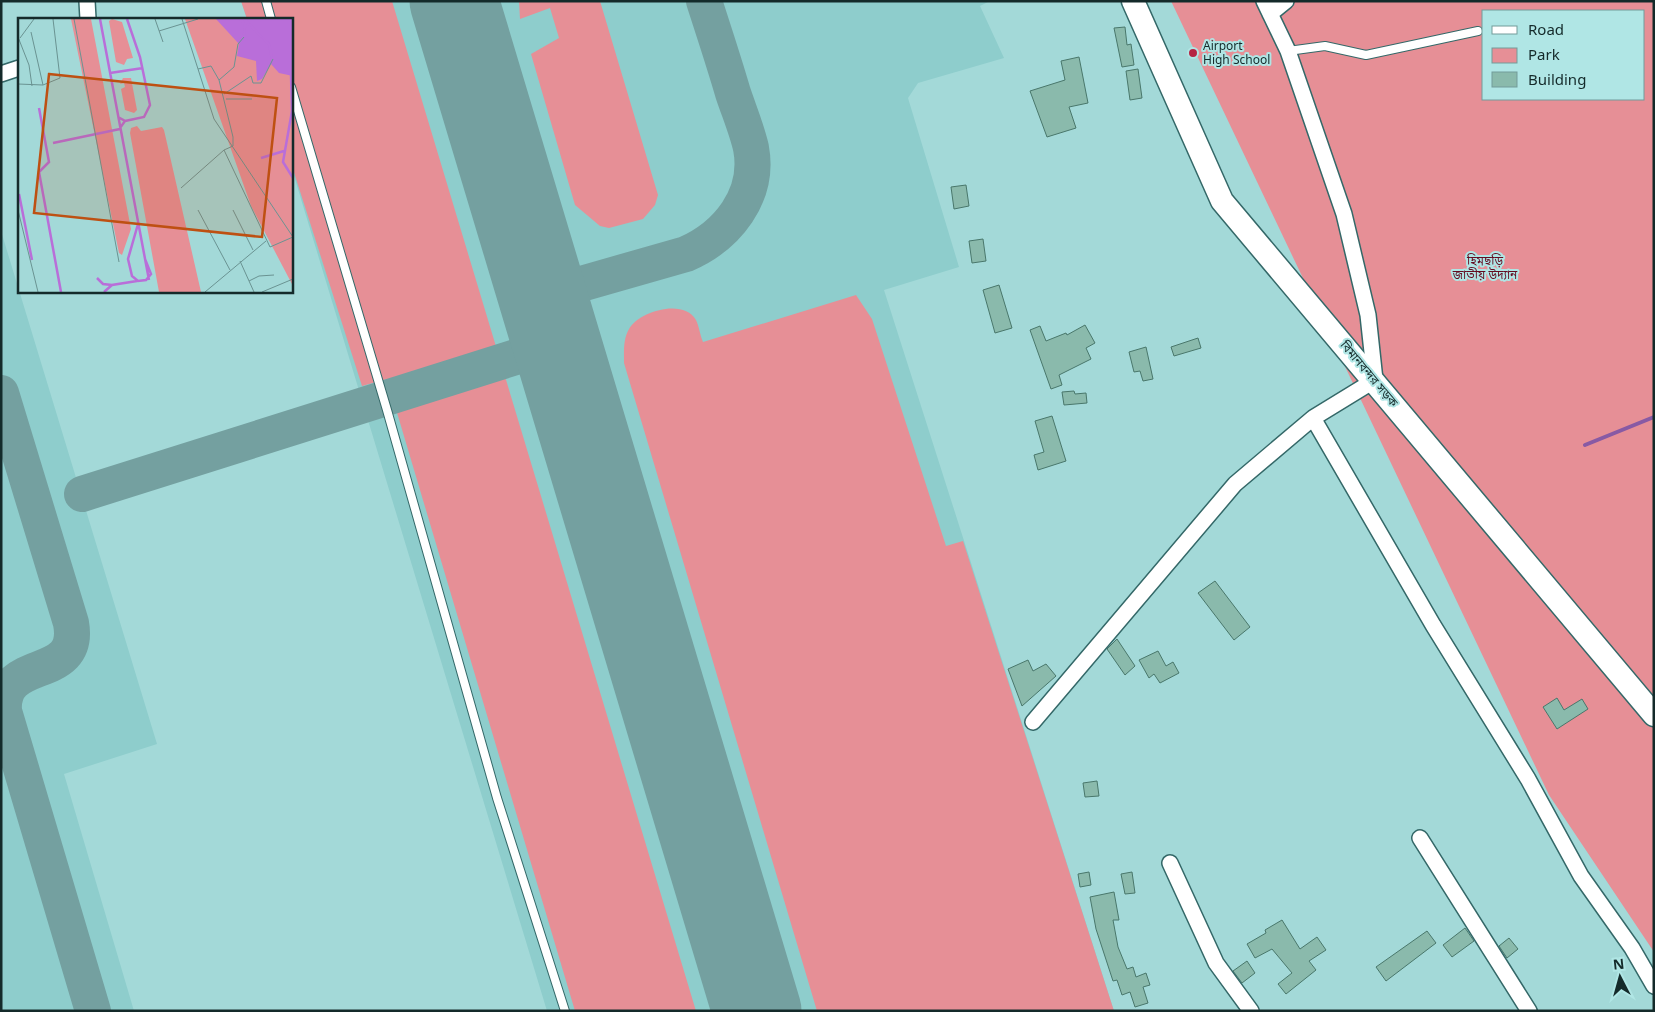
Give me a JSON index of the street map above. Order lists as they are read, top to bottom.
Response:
{
  "streets": {
    "street": ["বিমানবন্দর সড়ক"]
  },
  "parks": ["হিমছড়ি জাতীয় উদ্যান"],
  "places": ["Airport High School"],
  "legend": ["Road", "Park", "Building"],
  "north": "top"
}
